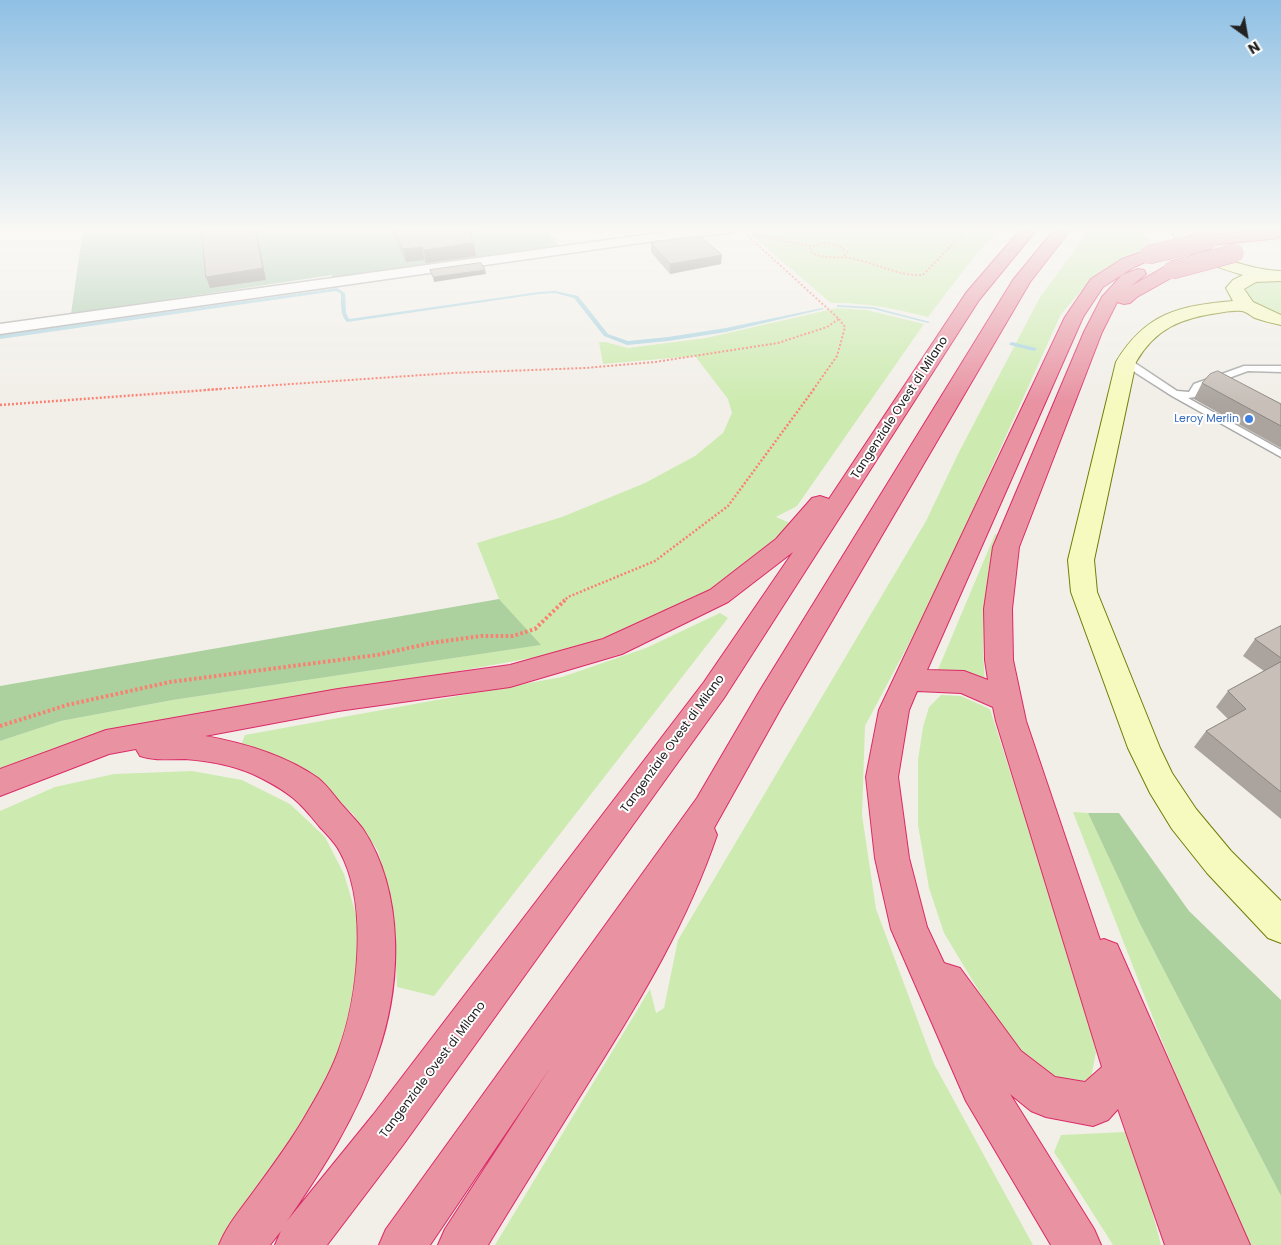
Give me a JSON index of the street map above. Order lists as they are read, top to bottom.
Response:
{
  "streets": {
    "highway": ["Tangenziale Ovest di Milano"]
  },
  "places": ["Leroy Merlin"],
  "north": "bottom right"
}
